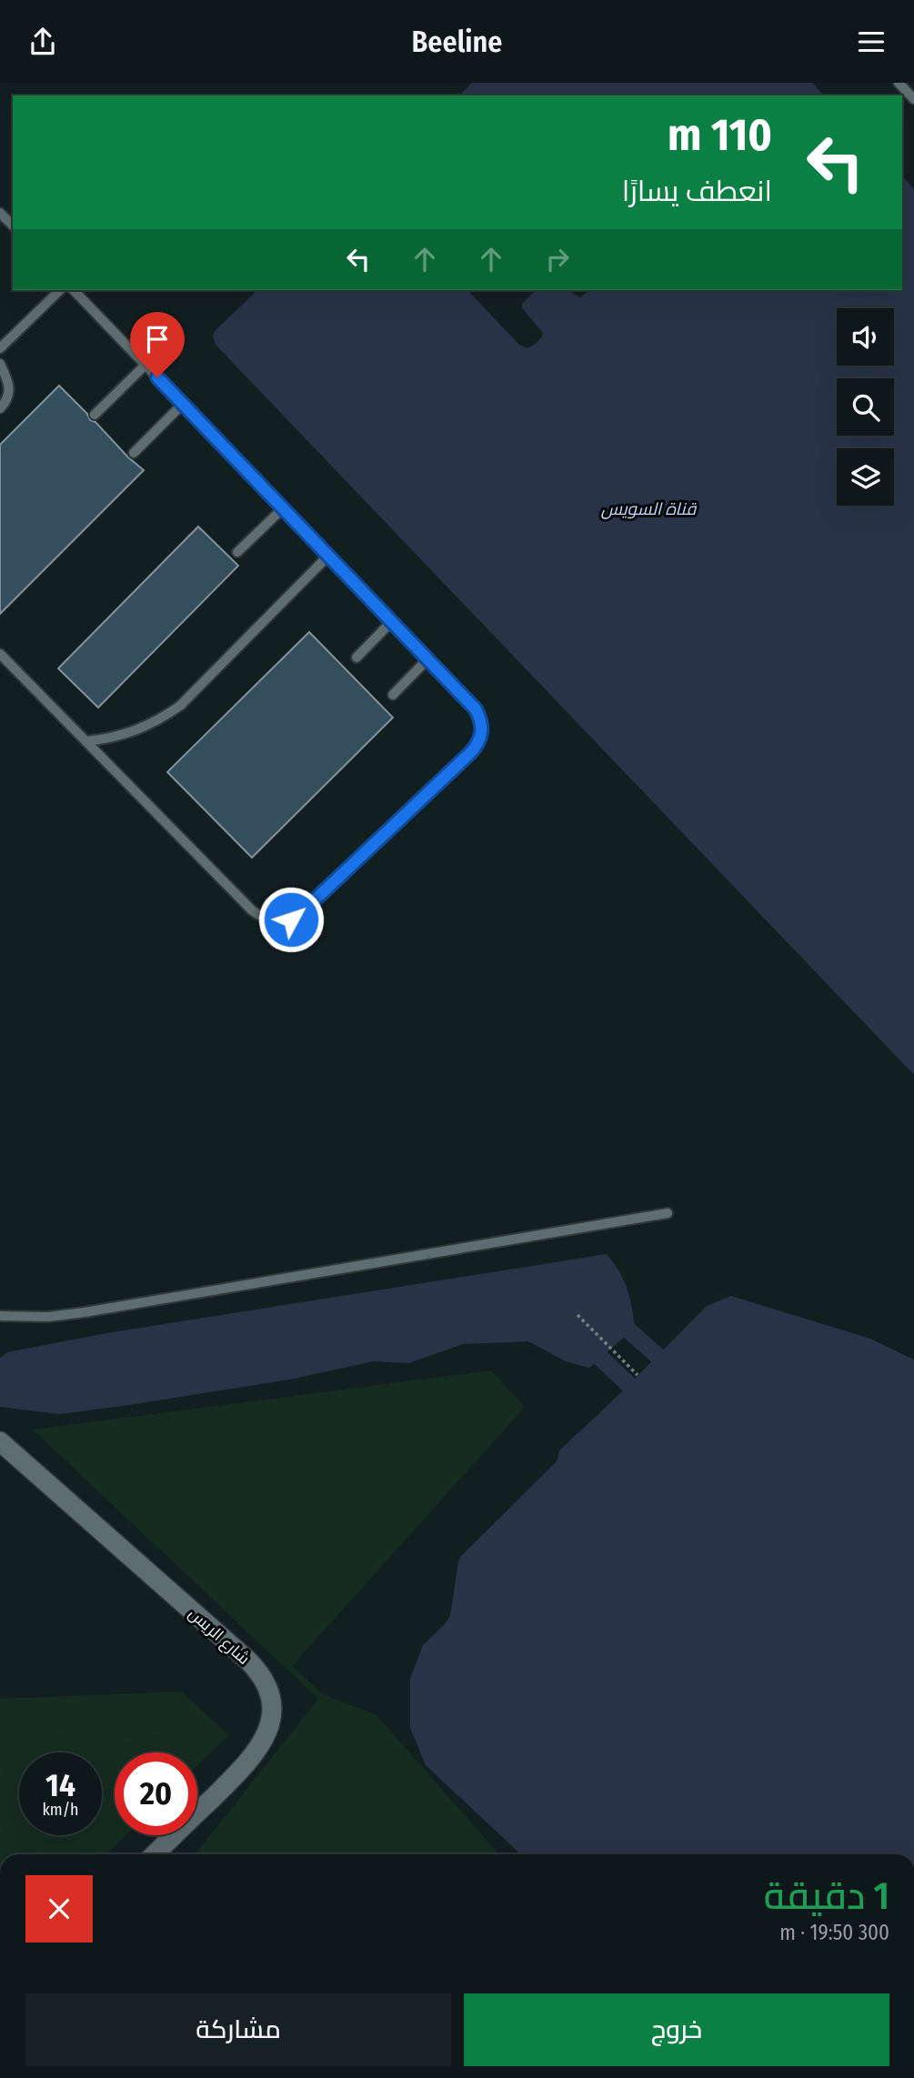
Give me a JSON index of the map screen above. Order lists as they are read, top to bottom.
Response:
{
  "streets": {
    "street": ["شارع الريس"]
  },
  "water": ["قناة السويس"],
  "page": {
    "header": "Beeline",
    "turn": ["110 m", "انعطف يسارًا"],
    "speed": "14 km/h",
    "limit": "20",
    "heading": ["1 دقيقة", "300 m · 19:50"],
    "buttons": ["خروج", "مشاركة"]
  }
}
